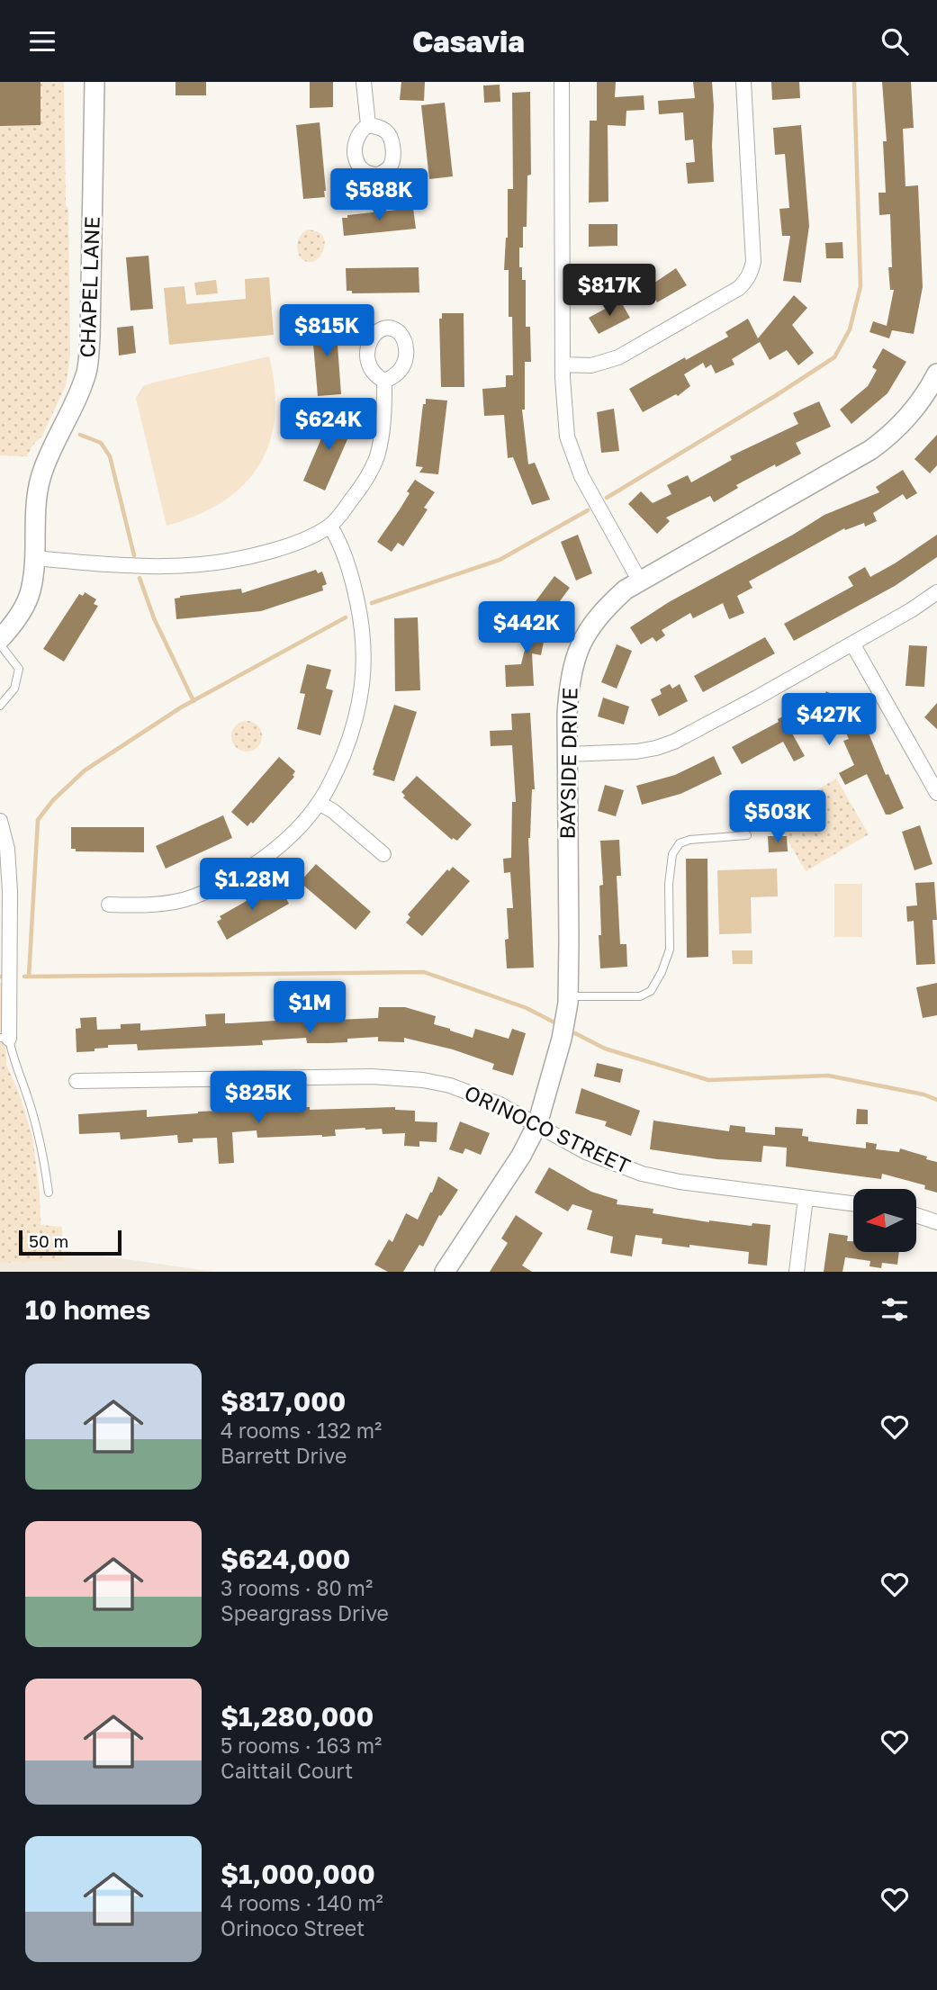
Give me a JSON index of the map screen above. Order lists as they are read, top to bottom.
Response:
{
  "streets": {
    "street": ["CHAPEL LANE", "BAYSIDE DRIVE", "ORINOCO STREET"]
  },
  "crossings": [
    ["BAYSIDE DRIVE", "ORINOCO STREET"]
  ],
  "scale_bar": "50 m",
  "north": "left",
  "page": {
    "header": "Casavia",
    "price": [
      "$588K",
      "$817K",
      "$815K",
      "$624K",
      "$442K",
      "$427K",
      "$503K",
      "$1.28M",
      "$1M",
      "$825K"
    ],
    "scale": "50 m",
    "heading": "10 homes",
    "list": [
      {
        "name": "$817,000",
        "note": "4 rooms · 132 m² · Barrett Drive"
      },
      {
        "name": "$624,000",
        "note": "3 rooms · 80 m² · Speargrass Drive"
      },
      {
        "name": "$1,280,000",
        "note": "5 rooms · 163 m² · Caittail Court"
      },
      {
        "name": "$1,000,000",
        "note": "4 rooms · 140 m² · Orinoco Street"
      }
    ]
  }
}
